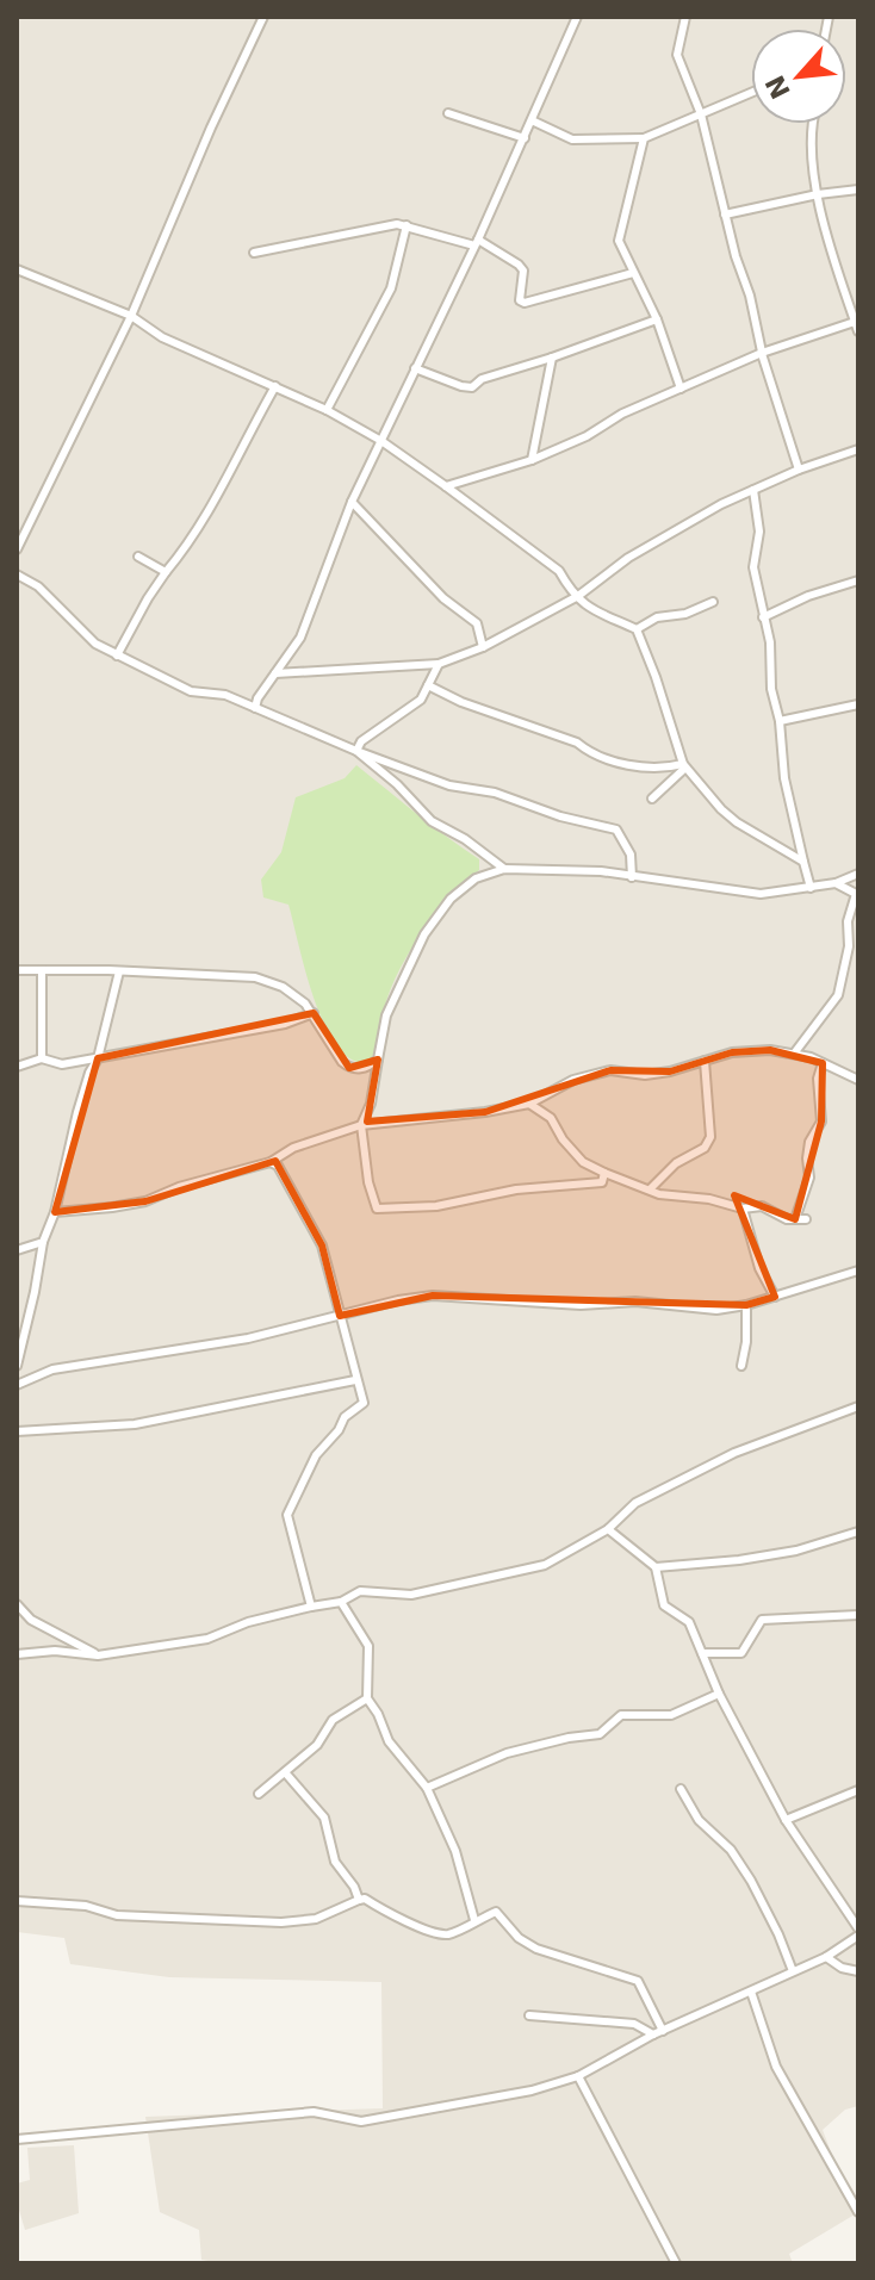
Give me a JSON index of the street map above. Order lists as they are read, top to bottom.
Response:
{
  "north": "bottom left"
}
